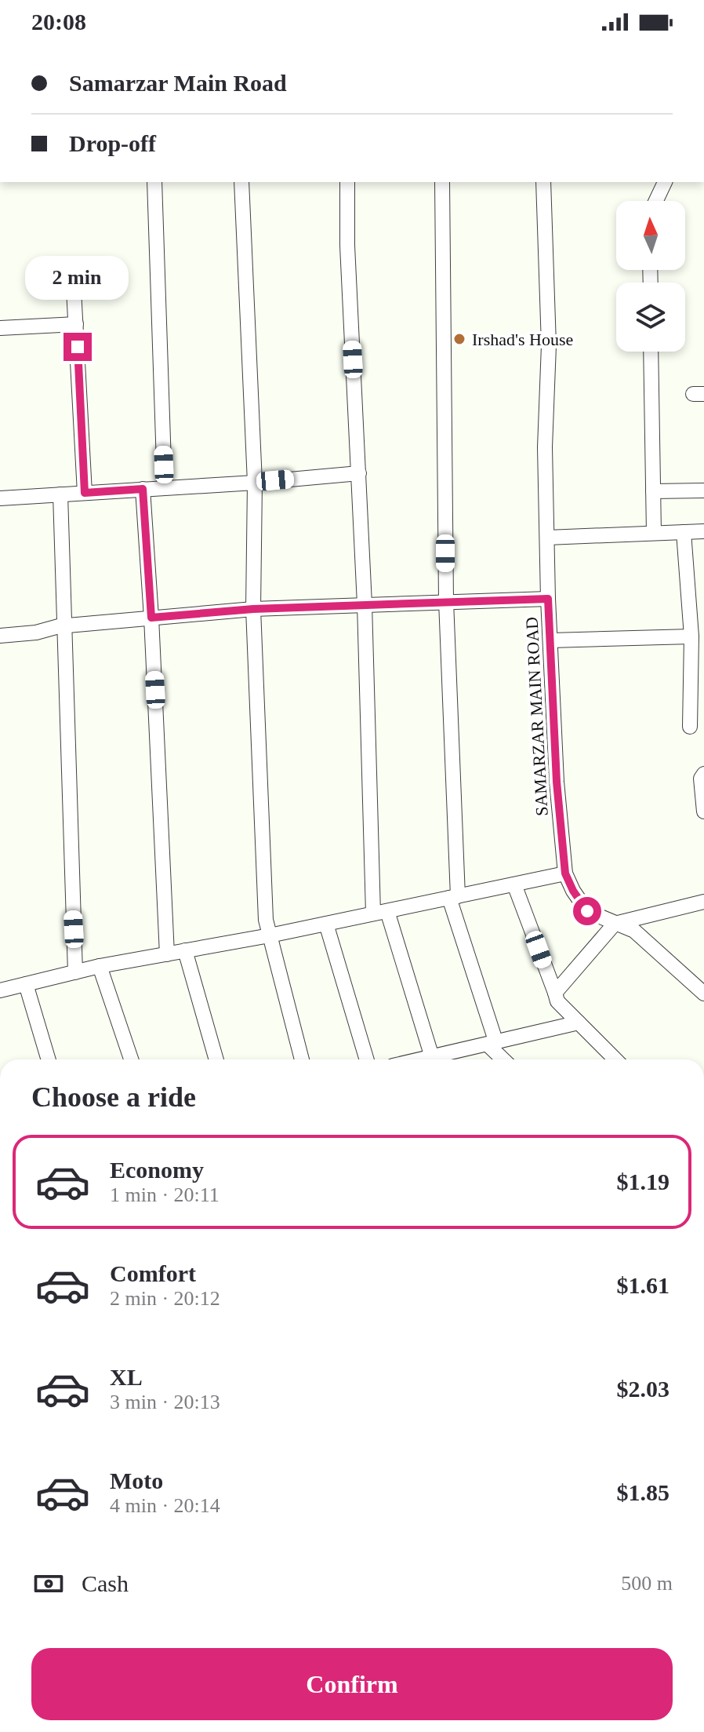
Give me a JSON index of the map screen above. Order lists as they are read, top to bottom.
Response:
{
  "streets": {
    "street": ["SAMARZAR MAIN ROAD"]
  },
  "places": ["Irshad's House"],
  "north": "top",
  "page": {
    "status": "20:08",
    "banner": ["Samarzar Main Road", "Drop-off"],
    "bubble": "2 min",
    "heading": "Choose a ride",
    "list": [
      {
        "name": "Economy",
        "note": "1 min · 20:11",
        "value": "$1.19"
      },
      {
        "name": "Comfort",
        "note": "2 min · 20:12",
        "value": "$1.61"
      },
      {
        "name": "XL",
        "note": "3 min · 20:13",
        "value": "$2.03"
      },
      {
        "name": "Moto",
        "note": "4 min · 20:14",
        "value": "$1.85"
      }
    ],
    "pay": ["Cash", "500 m"],
    "buttons": "Confirm"
  }
}
